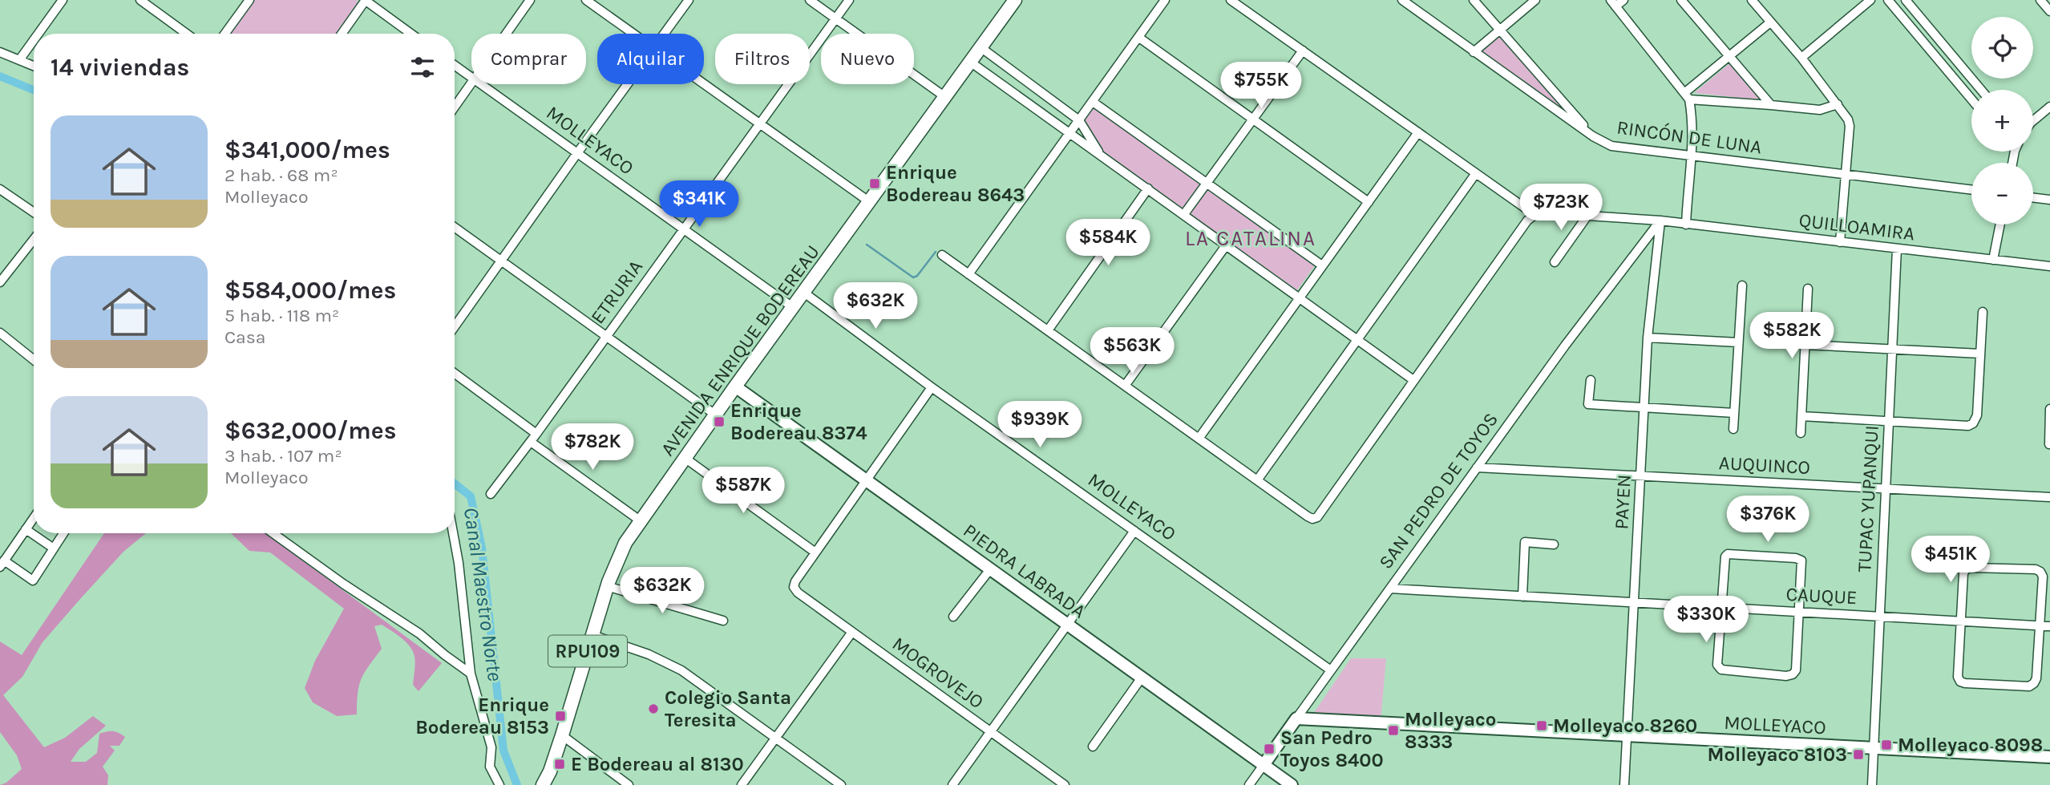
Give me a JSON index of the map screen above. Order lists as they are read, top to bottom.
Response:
{
  "streets": {
    "main road": [
      "MOLLEYACO",
      "AVENIDA ENRIQUE BODEREAU",
      "SAN PEDRO DE TOYOS",
      "PIEDRA LABRADA",
      "RPU109"
    ],
    "street": [
      "RINCÓN DE LUNA",
      "QUILLOAMIRA",
      "ETRURIA",
      "AUQUINCO",
      "TUPAC YUPANQUI",
      "PAYEN",
      "CAUQUE",
      "MOGROVEJO"
    ]
  },
  "crossings": [
    ["MOLLEYACO", "ETRURIA"],
    ["MOLLEYACO", "AVENIDA ENRIQUE BODEREAU"],
    ["MOLLEYACO", "SAN PEDRO DE TOYOS"],
    ["MOLLEYACO", "TUPAC YUPANQUI"],
    ["MOLLEYACO", "PAYEN"],
    ["QUILLOAMIRA", "SAN PEDRO DE TOYOS"],
    ["QUILLOAMIRA", "TUPAC YUPANQUI"],
    ["QUILLOAMIRA", "PAYEN"],
    ["AVENIDA ENRIQUE BODEREAU", "PIEDRA LABRADA"],
    ["AUQUINCO", "SAN PEDRO DE TOYOS"],
    ["AUQUINCO", "TUPAC YUPANQUI"],
    ["AUQUINCO", "PAYEN"],
    ["SAN PEDRO DE TOYOS", "PAYEN"],
    ["SAN PEDRO DE TOYOS", "PIEDRA LABRADA"],
    ["SAN PEDRO DE TOYOS", "CAUQUE"],
    ["TUPAC YUPANQUI", "CAUQUE"],
    ["PAYEN", "CAUQUE"]
  ],
  "districts": ["LA CATALINA"],
  "water": ["Canal Maestro Norte"],
  "places": {
    "transit": [
      "Enrique Bodereau 8643",
      "Enrique Bodereau 8374",
      "Enrique Bodereau 8153",
      "Molleyaco 8260",
      "Molleyaco 8333",
      "Molleyaco 8098",
      "San Pedro Toyos 8400",
      "Molleyaco 8103",
      "E Bodereau al 8130"
    ],
    "other": ["Colegio Santa Teresita"]
  },
  "page": {
    "map_buttons": ["+", "−"],
    "chip": [
      "Comprar",
      "Alquilar",
      "Filtros",
      "Nuevo"
    ],
    "heading": "14 viviendas",
    "price": [
      "$755K",
      "$341K",
      "$723K",
      "$584K",
      "$632K",
      "$582K",
      "$563K",
      "$939K",
      "$782K",
      "$587K",
      "$376K",
      "$451K",
      "$632K",
      "$330K"
    ],
    "list": [
      {
        "name": "$341,000/mes",
        "note": "2 hab. · 68 m² · Molleyaco"
      },
      {
        "name": "$584,000/mes",
        "note": "5 hab. · 118 m² · Casa"
      },
      {
        "name": "$632,000/mes",
        "note": "3 hab. · 107 m² · Molleyaco"
      }
    ]
  }
}
